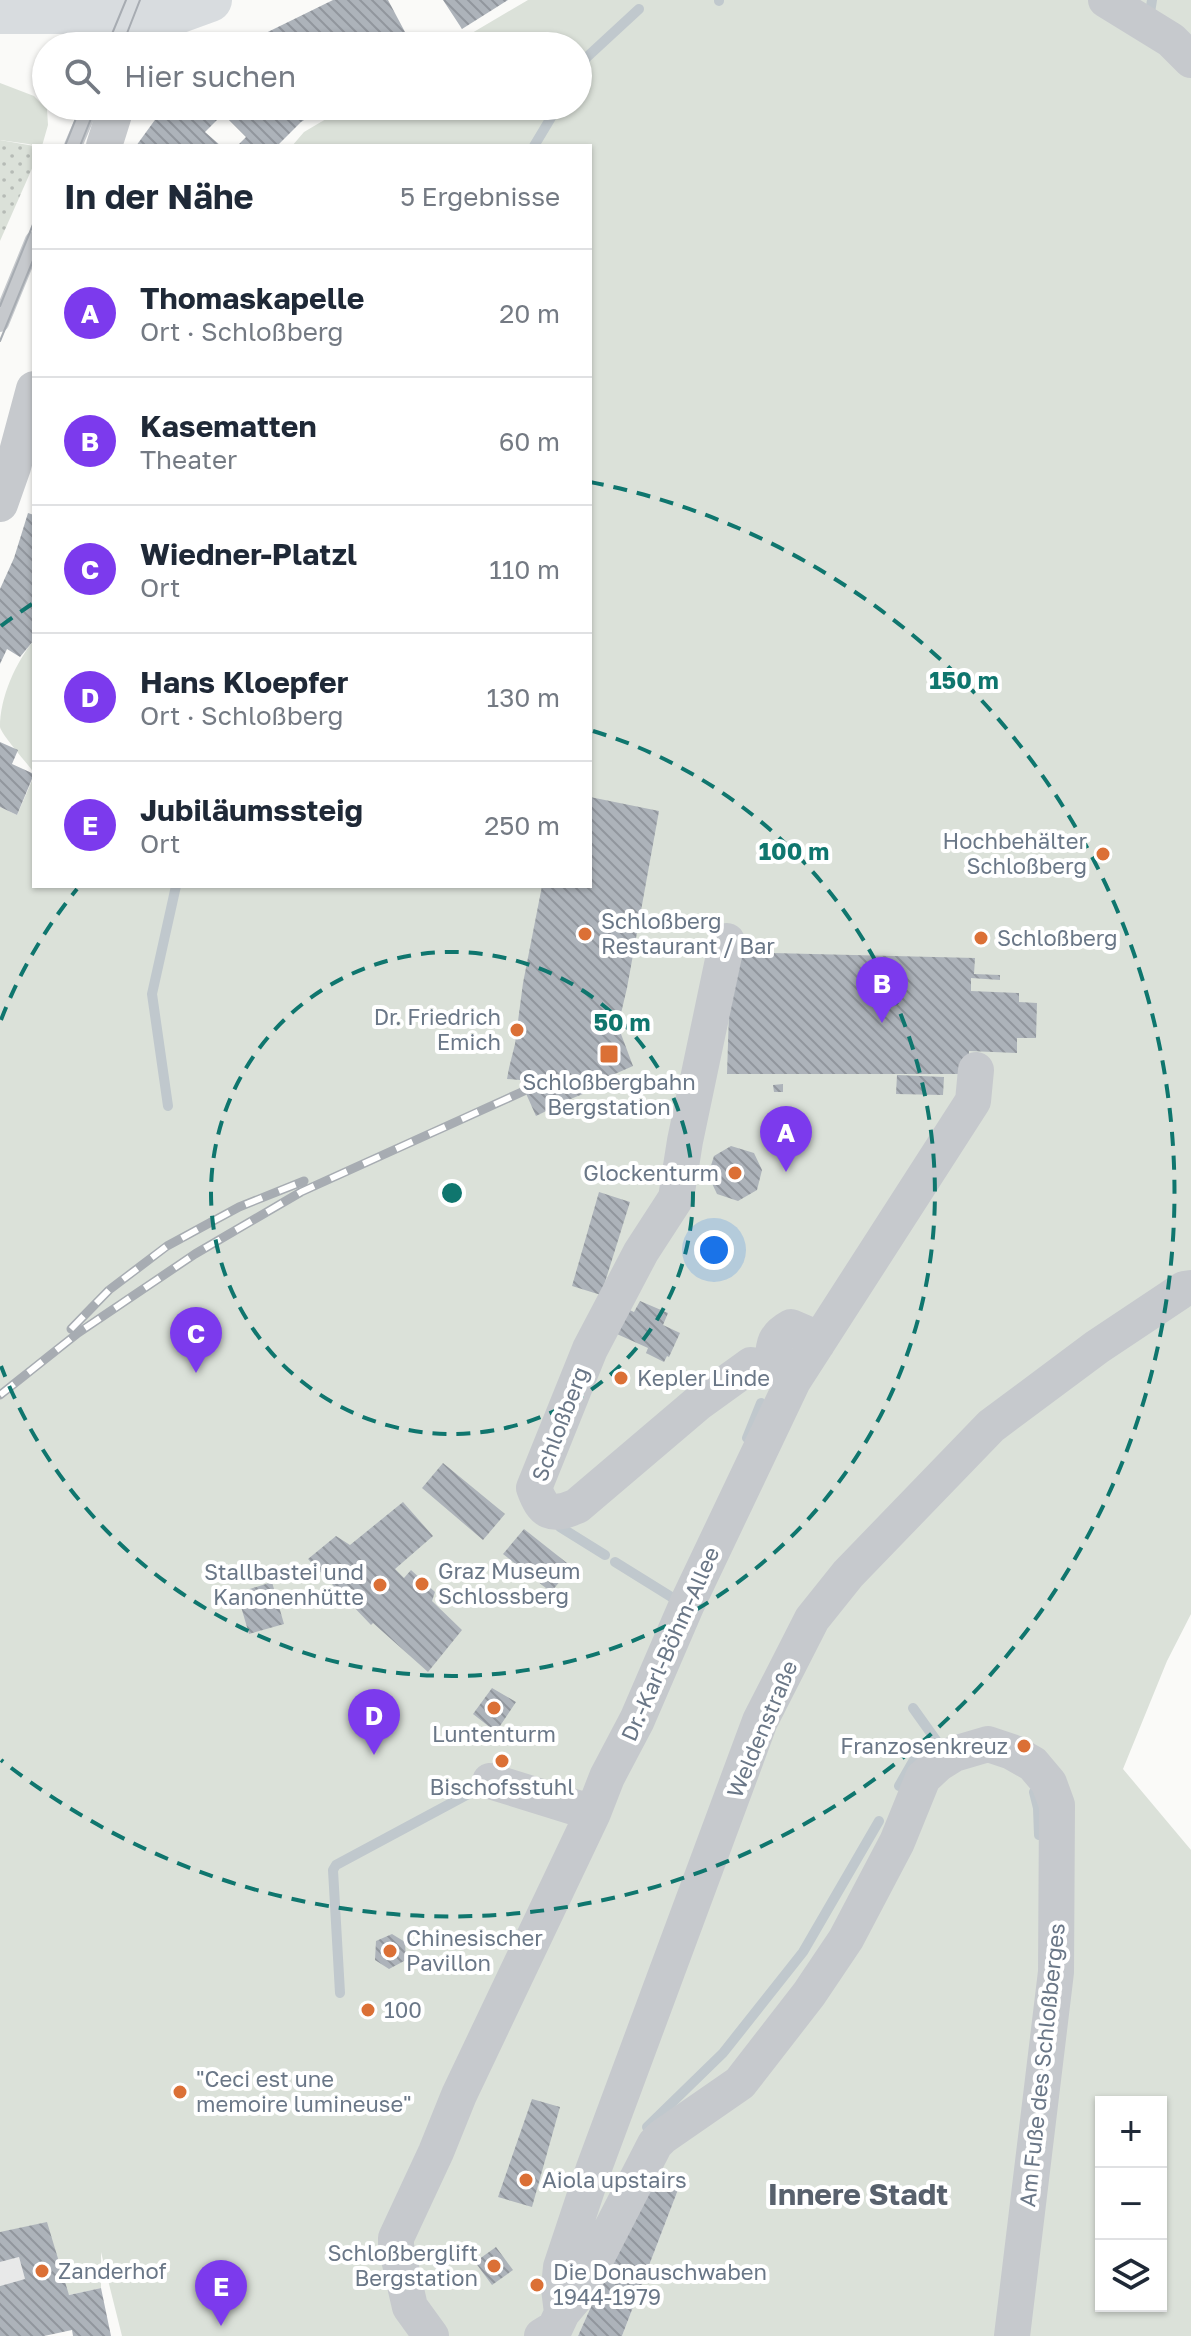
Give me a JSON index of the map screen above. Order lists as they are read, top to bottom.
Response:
{
  "streets": {
    "street": [
      "Schloßberg",
      "Dr.-Karl-Böhm-Allee",
      "Weldenstraße",
      "Am Fuße des Schloßberges"
    ]
  },
  "crossings": [
    ["Schloßberg", "Dr.-Karl-Böhm-Allee"],
    ["Weldenstraße", "Am Fuße des Schloßberges"]
  ],
  "districts": ["Innere Stadt"],
  "places": {
    "other": [
      "Hochbehälter Schloßberg",
      "Schloßberg Restaurant / Bar",
      "Schloßberg",
      "Dr. Friedrich Emich",
      "Glockenturm",
      "Kepler Linde",
      "Graz Museum Schlossberg",
      "Stallbastei und Kanonenhütte",
      "Luntenturm",
      "Franzosenkreuz",
      "Bischofsstuhl",
      "Chinesischer Pavillon",
      "100",
      "\"Ceci est une memoire lumineuse\"",
      "Aiola upstairs",
      "Schloßberglift Bergstation",
      "Zanderhof",
      "Die Donauschwaben 1944-1979"
    ],
    "transit": ["Schloßbergbahn Bergstation"]
  },
  "page": {
    "search": "Hier suchen",
    "heading": ["In der Nähe", "5 Ergebnisse"],
    "list": [
      {
        "mark": "A",
        "name": "Thomaskapelle",
        "note": "Ort · Schloßberg",
        "value": "20 m"
      },
      {
        "mark": "B",
        "name": "Kasematten",
        "note": "Theater",
        "value": "60 m"
      },
      {
        "mark": "C",
        "name": "Wiedner-Platzl",
        "note": "Ort",
        "value": "110 m"
      },
      {
        "mark": "D",
        "name": "Hans Kloepfer",
        "note": "Ort · Schloßberg",
        "value": "130 m"
      },
      {
        "mark": "E",
        "name": "Jubiläumssteig",
        "note": "Ort",
        "value": "250 m"
      }
    ],
    "pins": [
      "B",
      "A",
      "C",
      "D",
      "E"
    ],
    "map_buttons": ["+", "−"]
  },
  "rings": ["150 m", "100 m", "50 m"]
}
